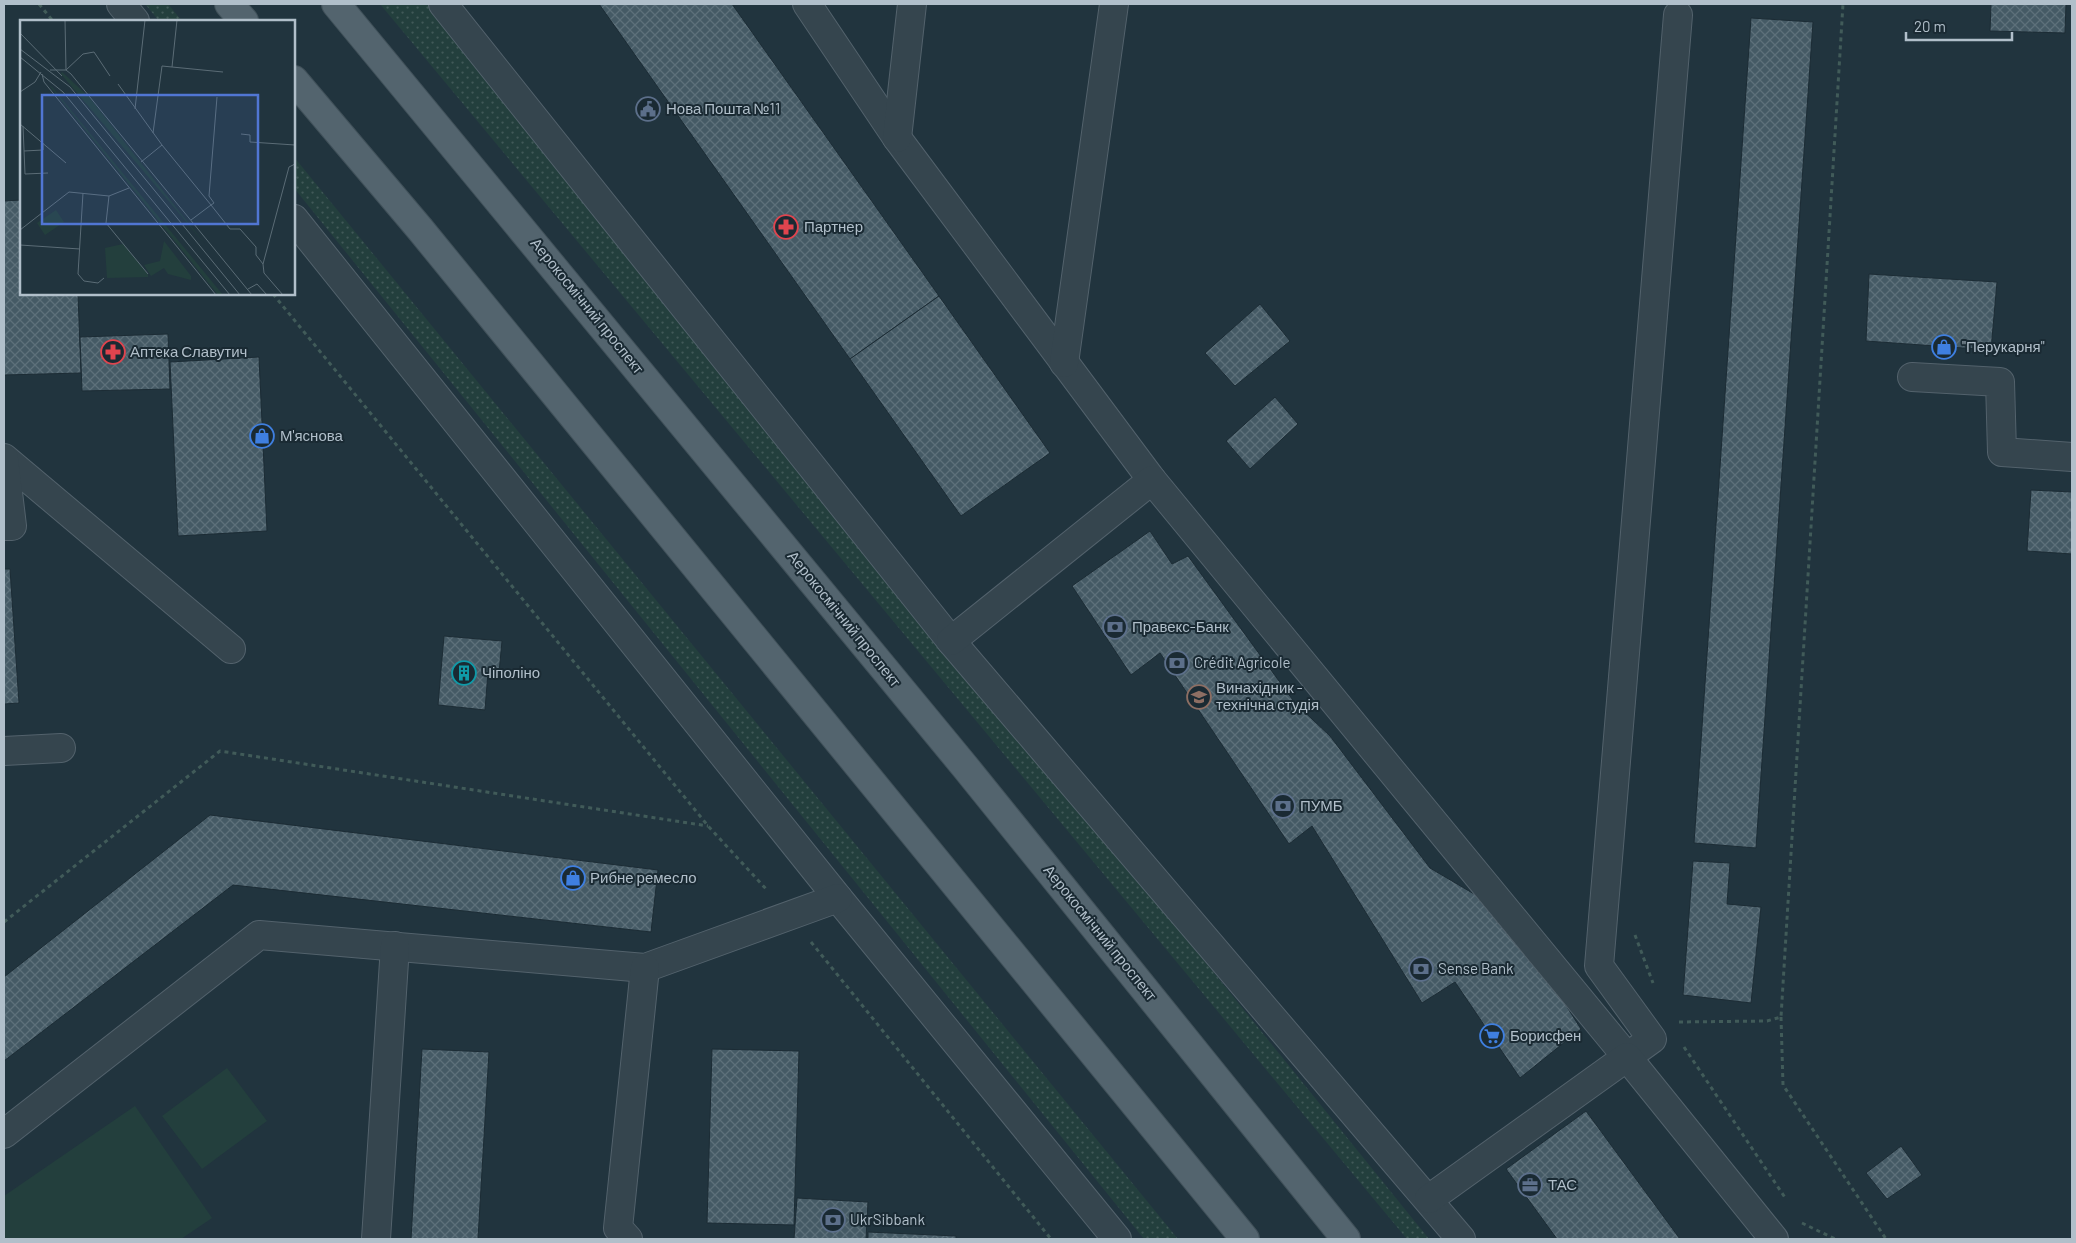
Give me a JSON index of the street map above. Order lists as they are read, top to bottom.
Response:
{
  "streets": {
    "main road": ["Аерокосмічний проспект"]
  },
  "places": {
    "public building": ["Нова Пошта №11"],
    "pharmacy": ["Партнер", "Аптeка Славутич"],
    "shop": ["\"Перукарня\"", "М'яснова", "Рибне ремесло"],
    "bank": [
      "Правекс-Банк",
      "Crédit Agricole",
      "ПУМБ",
      "Sense Bank",
      "UkrSibbank"
    ],
    "building": ["Чіполіно"],
    "school or university": ["Винахідник - технічна студія"],
    "supermarket": ["Борисфен"],
    "office": ["ТАС"]
  },
  "scale_bar": "20 m"
}
